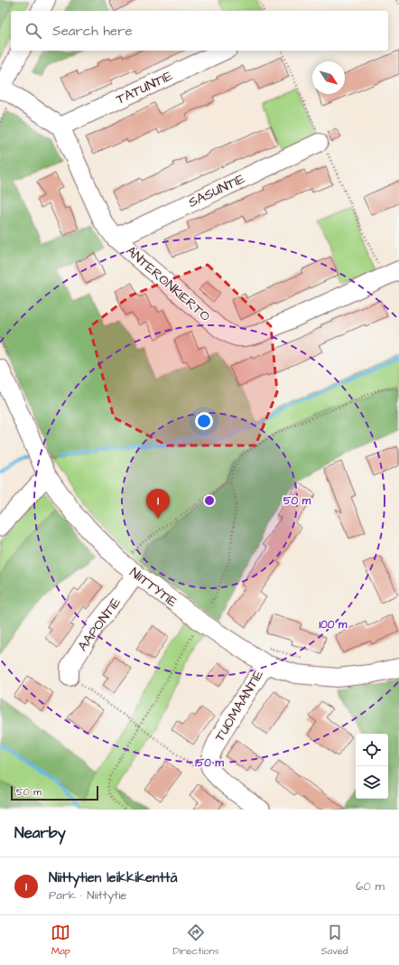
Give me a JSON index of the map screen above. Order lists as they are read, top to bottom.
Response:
{
  "streets": {
    "street": [
      "TATUNTIE",
      "SASUNTIE",
      "ANTERONKIERTO",
      "NIITTYTIE",
      "AAPONTIE",
      "TUOMAANTIE"
    ]
  },
  "crossings": [
    ["TATUNTIE", "ANTERONKIERTO"],
    ["SASUNTIE", "ANTERONKIERTO"],
    ["NIITTYTIE", "AAPONTIE"],
    ["NIITTYTIE", "TUOMAANTIE"]
  ],
  "scale_bar": "50 m",
  "north": "bottom right",
  "page": {
    "search": "Search here",
    "pins": "1",
    "scale": "50 m",
    "heading": "Nearby",
    "list": [
      {
        "mark": "1",
        "name": "Niittytien leikkikenttä",
        "note": "Park · Niittytie",
        "value": "60 m"
      }
    ],
    "nav": ["Map", "Directions", "Saved"]
  },
  "rings": ["50 m", "100 m", "150 m"]
}
